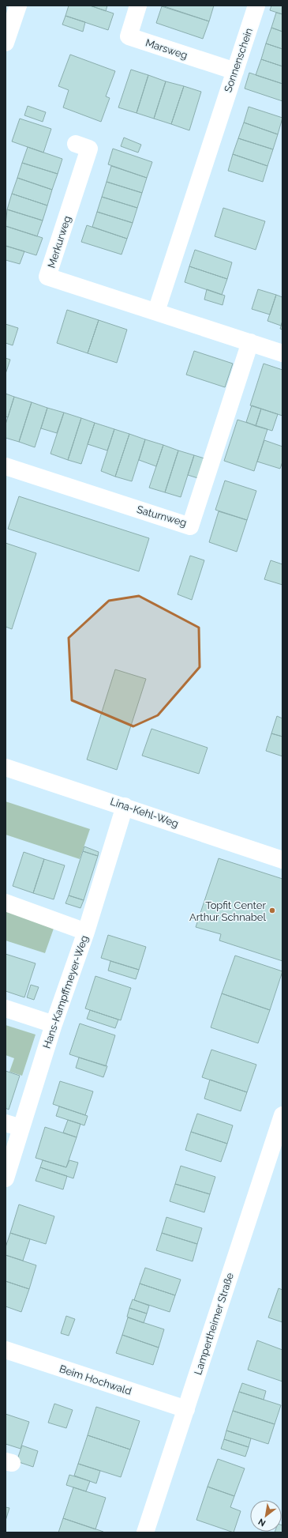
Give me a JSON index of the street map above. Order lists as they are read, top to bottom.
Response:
{
  "streets": {
    "street": [
      "Marsweg",
      "Sonnenschein",
      "Merkurweg",
      "Saturnweg",
      "Lina-Kehl-Weg",
      "Hans-Kampffmeyer-Weg",
      "Lampertheimer Straße",
      "Beim Hochwald"
    ]
  },
  "crossings": [
    ["Marsweg", "Sonnenschein"],
    ["Sonnenschein", "Merkurweg"],
    ["Merkurweg", "Saturnweg"],
    ["Lina-Kehl-Weg", "Hans-Kampffmeyer-Weg"],
    ["Lampertheimer Straße", "Beim Hochwald"]
  ],
  "places": ["Topfit Center Arthur Schnabel"],
  "north": "bottom left"
}
